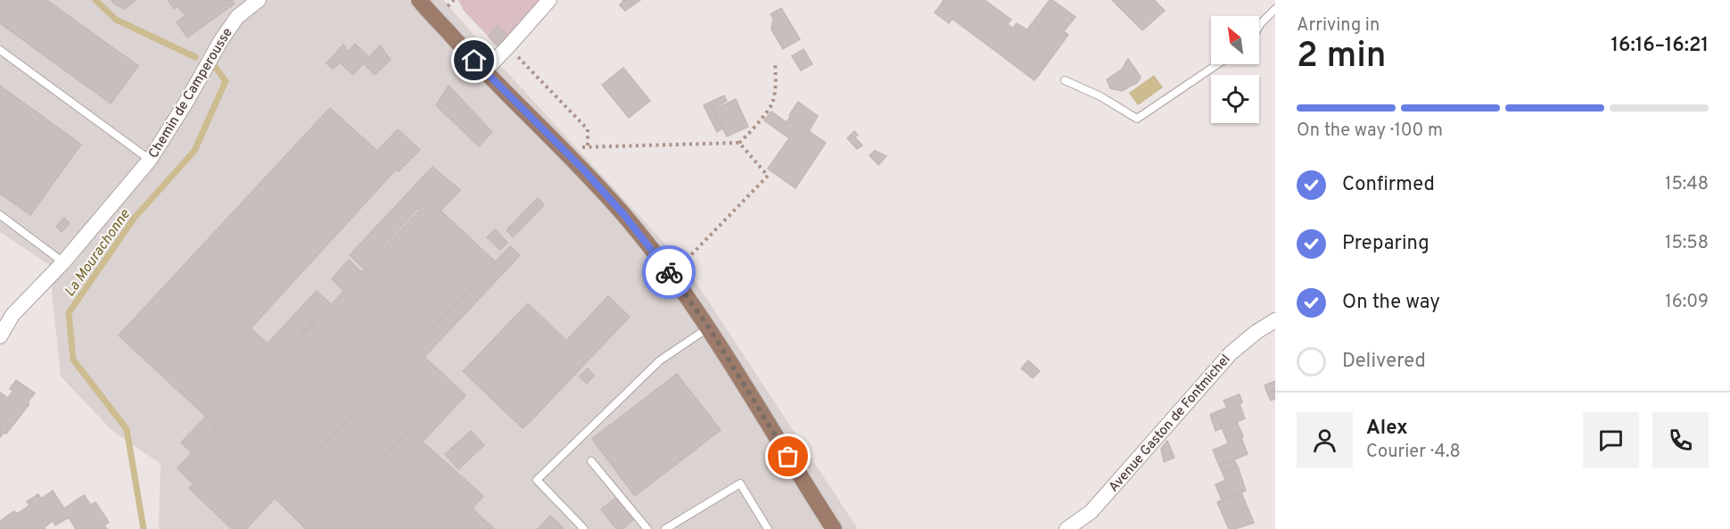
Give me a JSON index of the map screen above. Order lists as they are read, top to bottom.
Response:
{
  "streets": {
    "street": ["Chemin de Camperousse", "Avenue Gaston de Fontmichel"]
  },
  "water": ["La Mourachonne"],
  "north": "top left",
  "page": {
    "heading": ["2 min", "Arriving in", "16:16–16:21"],
    "panel": ["Alex", "Courier · 4.8"],
    "bar": "On the way · 100 m",
    "list": [
      ["Confirmed", "15:48"],
      ["Preparing", "15:58"],
      ["On the way", "16:09"],
      "Delivered"
    ]
  }
}
